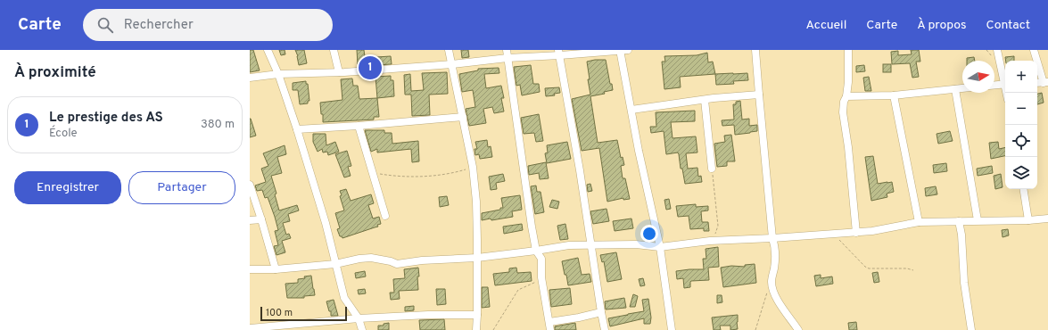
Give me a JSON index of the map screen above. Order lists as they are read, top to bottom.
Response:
{
  "scale_bar": "100 m",
  "north": "right",
  "page": {
    "header": "Carte",
    "search": "Rechercher",
    "nav": [
      "Accueil",
      "Carte",
      "À propos",
      "Contact"
    ],
    "heading": "À proximité",
    "pins": "1",
    "map_buttons": ["+", "−"],
    "list": [
      {
        "mark": "1",
        "name": "Le prestige des AS",
        "note": "École",
        "value": "380 m"
      }
    ],
    "buttons": ["Enregistrer", "Partager"],
    "scale": "100 m"
  }
}
